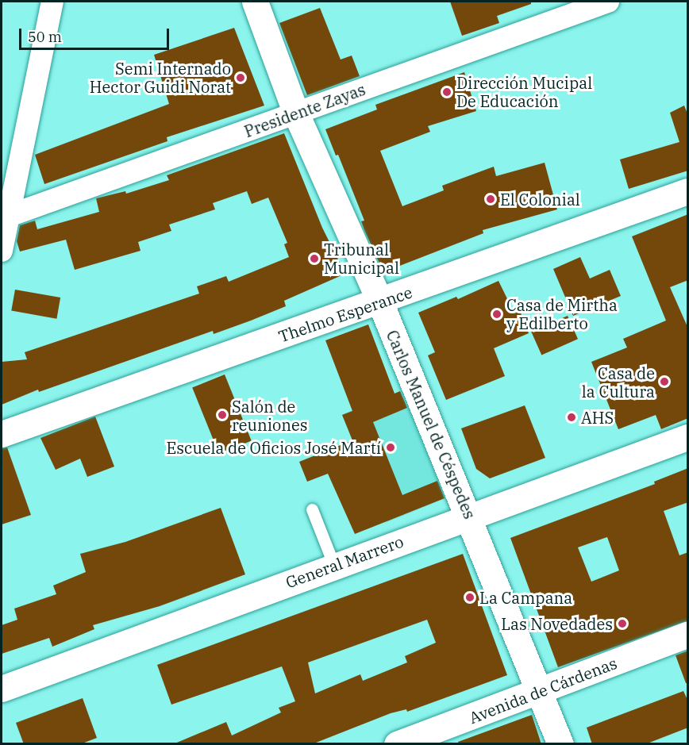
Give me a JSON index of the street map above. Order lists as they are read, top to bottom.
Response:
{
  "streets": {
    "main road": [
      "Thelmo Esperance",
      "Carlos Manuel de Céspedes",
      "General Marrero",
      "Avenida de Cárdenas"
    ],
    "street": ["Presidente Zayas"]
  },
  "crossings": [
    ["Presidente Zayas", "Carlos Manuel de Céspedes"],
    ["Thelmo Esperance", "Carlos Manuel de Céspedes"],
    ["Carlos Manuel de Céspedes", "General Marrero"],
    ["Carlos Manuel de Céspedes", "Avenida de Cárdenas"]
  ],
  "places": [
    "Semi Internado Hector Guidi Norat",
    "Dirección Mucipal De Educación",
    "El Colonial",
    "Tribunal Municipal",
    "Casa de Mirtha y Edilberto",
    "Casa de la Cultura",
    "Salón de reuniones",
    "AHS",
    "Escuela de Oficios José Martí",
    "La Campana",
    "Las Novedades"
  ],
  "scale_bar": "50 m"
}
